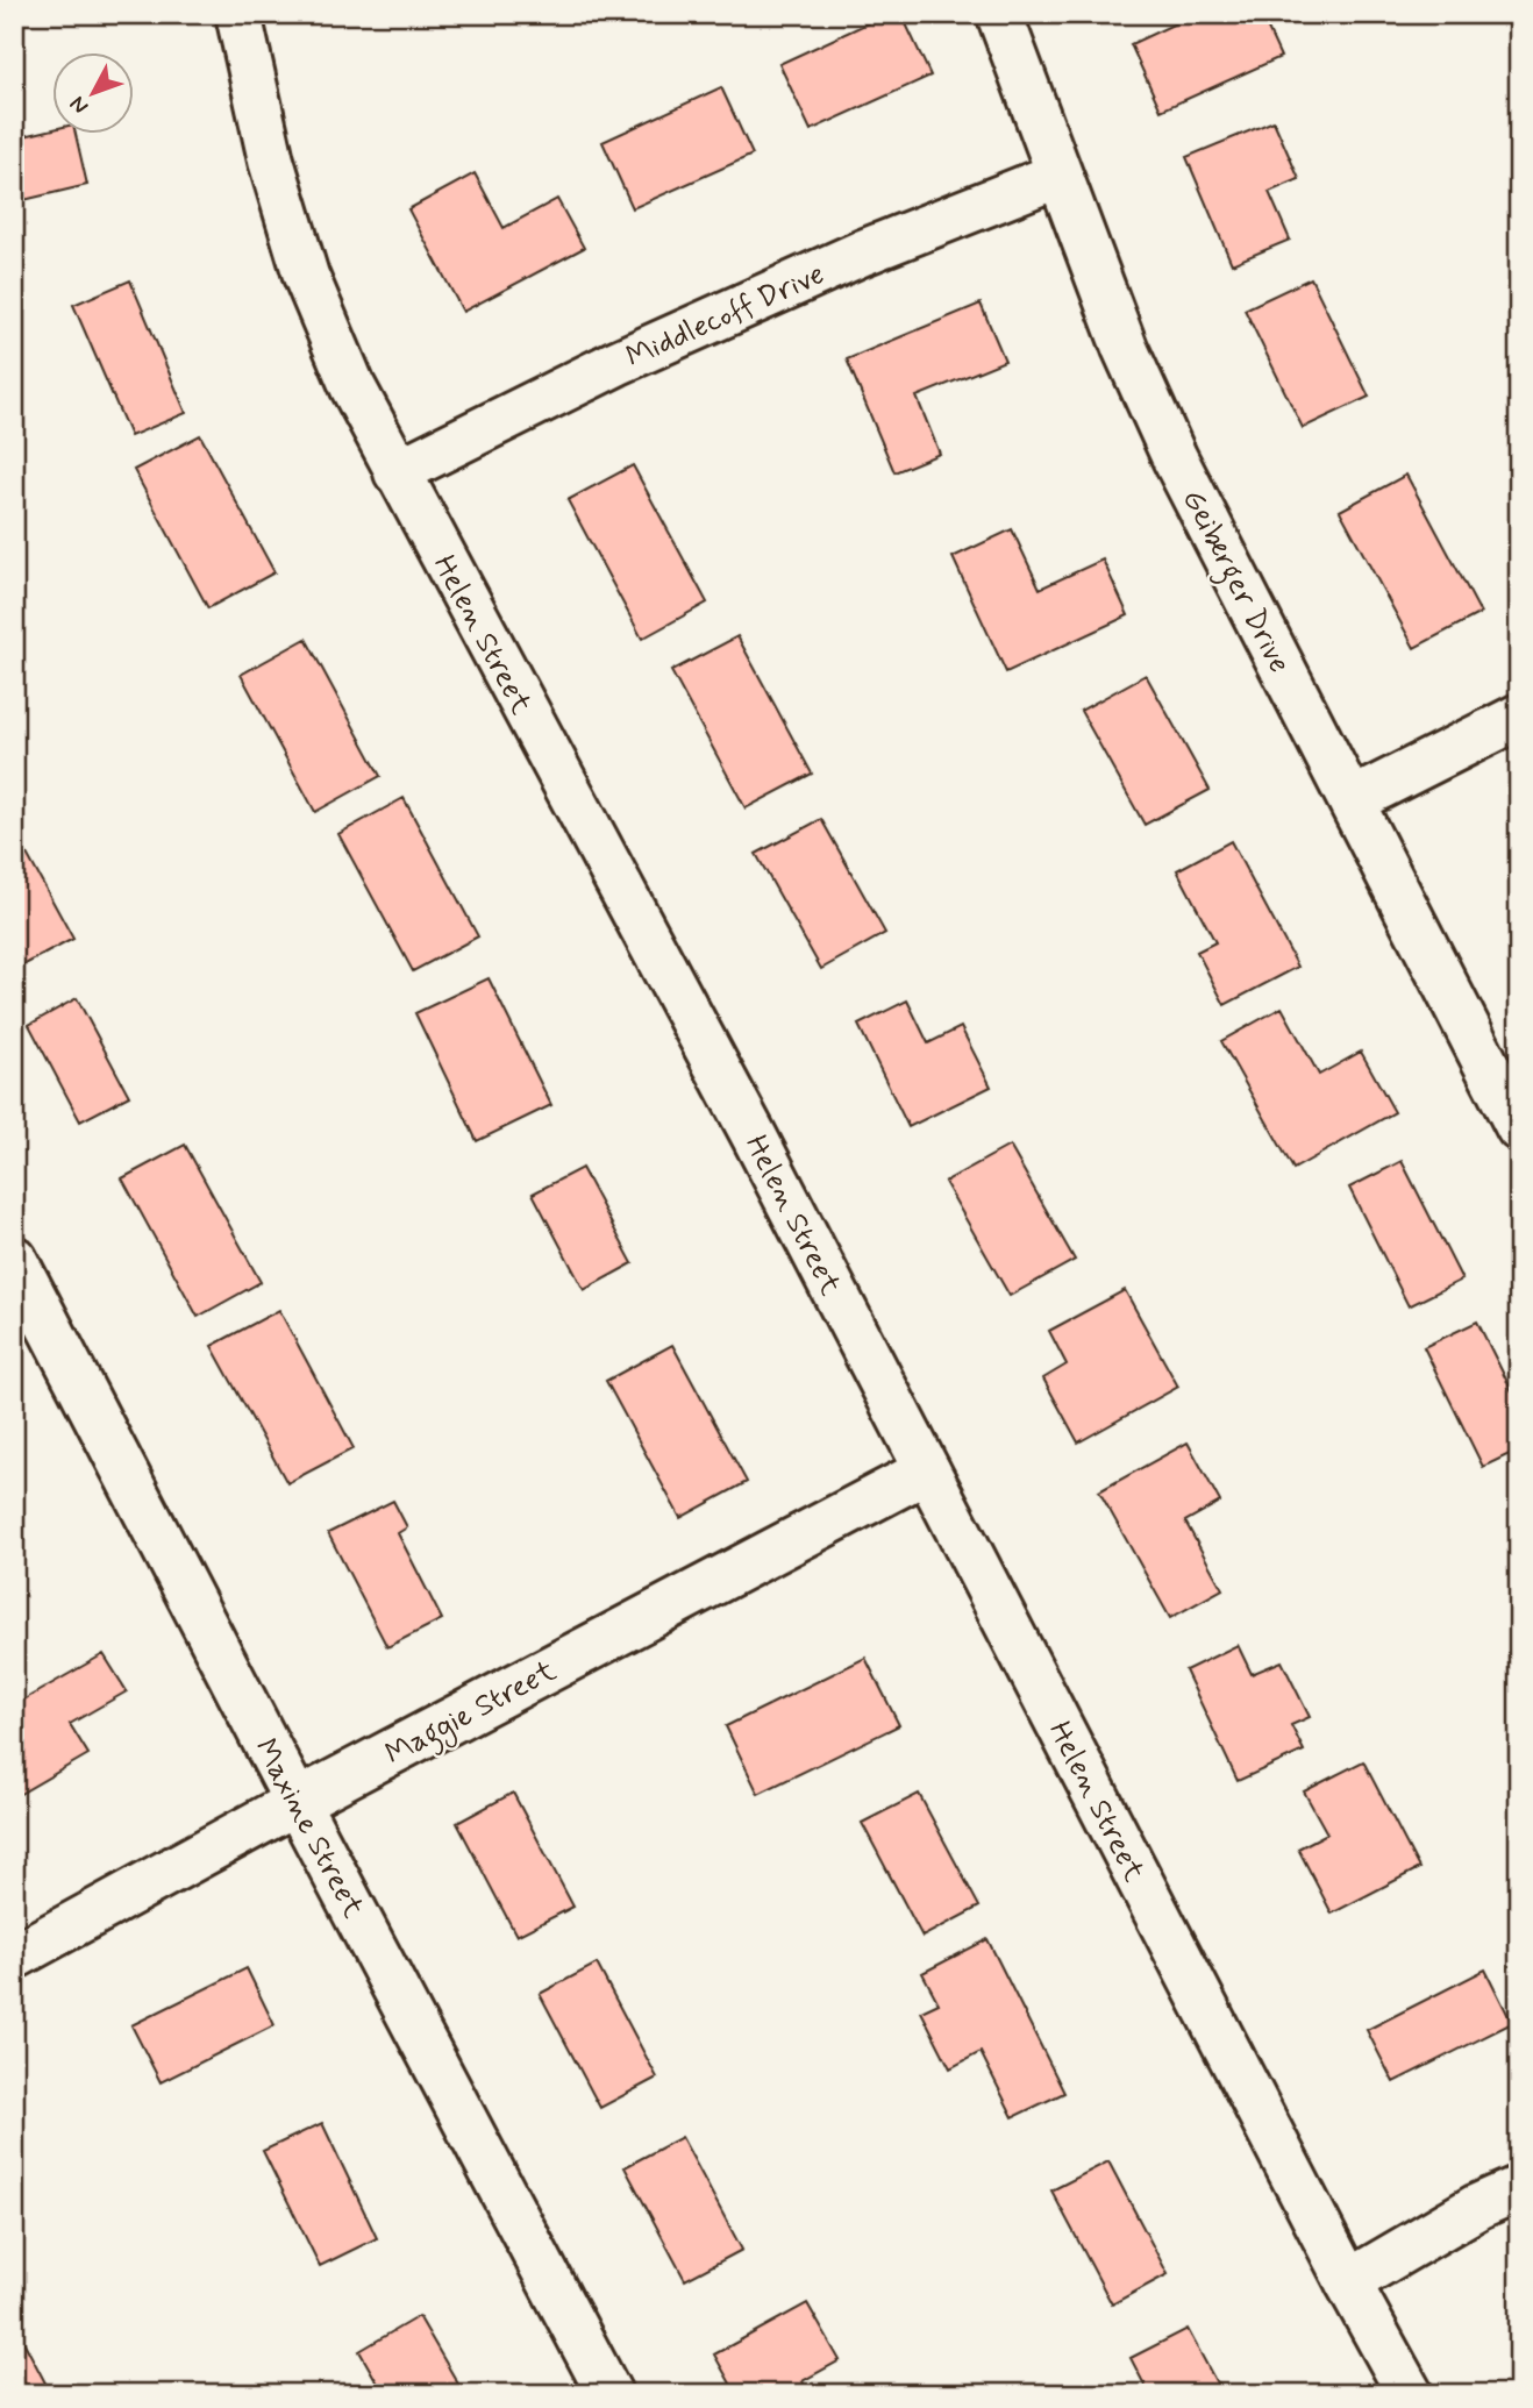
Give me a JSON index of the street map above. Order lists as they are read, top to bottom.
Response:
{
  "streets": {
    "street": [
      "Middlecoff Drive",
      "Geiberger Drive",
      "Helen Street",
      "Maggie Street",
      "Maxine Street"
    ]
  },
  "crossings": [
    ["Middlecoff Drive", "Geiberger Drive"],
    ["Middlecoff Drive", "Helen Street"],
    ["Helen Street", "Maggie Street"],
    ["Maggie Street", "Maxine Street"]
  ],
  "north": "bottom left"
}
